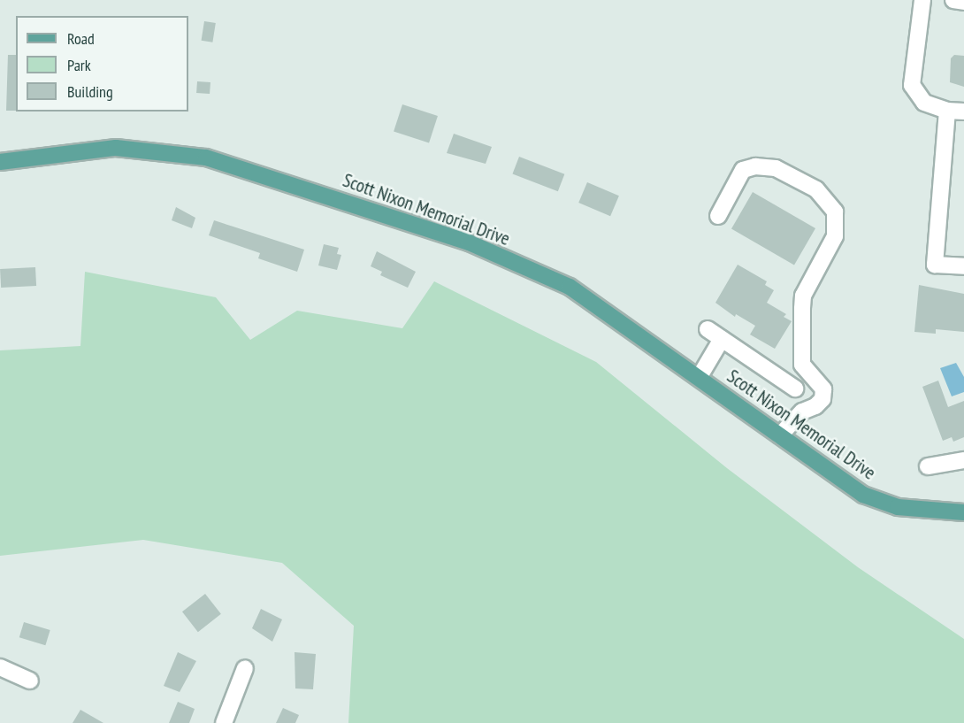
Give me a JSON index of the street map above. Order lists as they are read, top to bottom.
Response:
{
  "streets": {
    "main road": ["Scott Nixon Memorial Drive"]
  },
  "legend": ["Road", "Park", "Building"]
}
